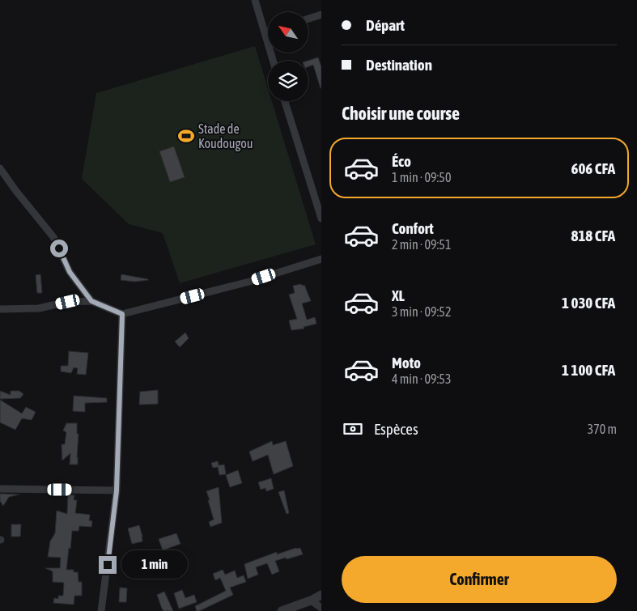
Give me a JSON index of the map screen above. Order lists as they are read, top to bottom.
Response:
{
  "places": {
    "sports": ["Stade de Koudougou"]
  },
  "north": "top left",
  "page": {
    "banner": ["Départ", "Destination"],
    "heading": "Choisir une course",
    "list": [
      {
        "name": "Éco",
        "note": "1 min · 09:50",
        "value": "606 CFA"
      },
      {
        "name": "Confort",
        "note": "2 min · 09:51",
        "value": "818 CFA"
      },
      {
        "name": "XL",
        "note": "3 min · 09:52",
        "value": "1 030 CFA"
      },
      {
        "name": "Moto",
        "note": "4 min · 09:53",
        "value": "1 100 CFA"
      }
    ],
    "pay": ["Espèces", "370 m"],
    "buttons": "Confirmer",
    "bubble": "1 min"
  }
}
